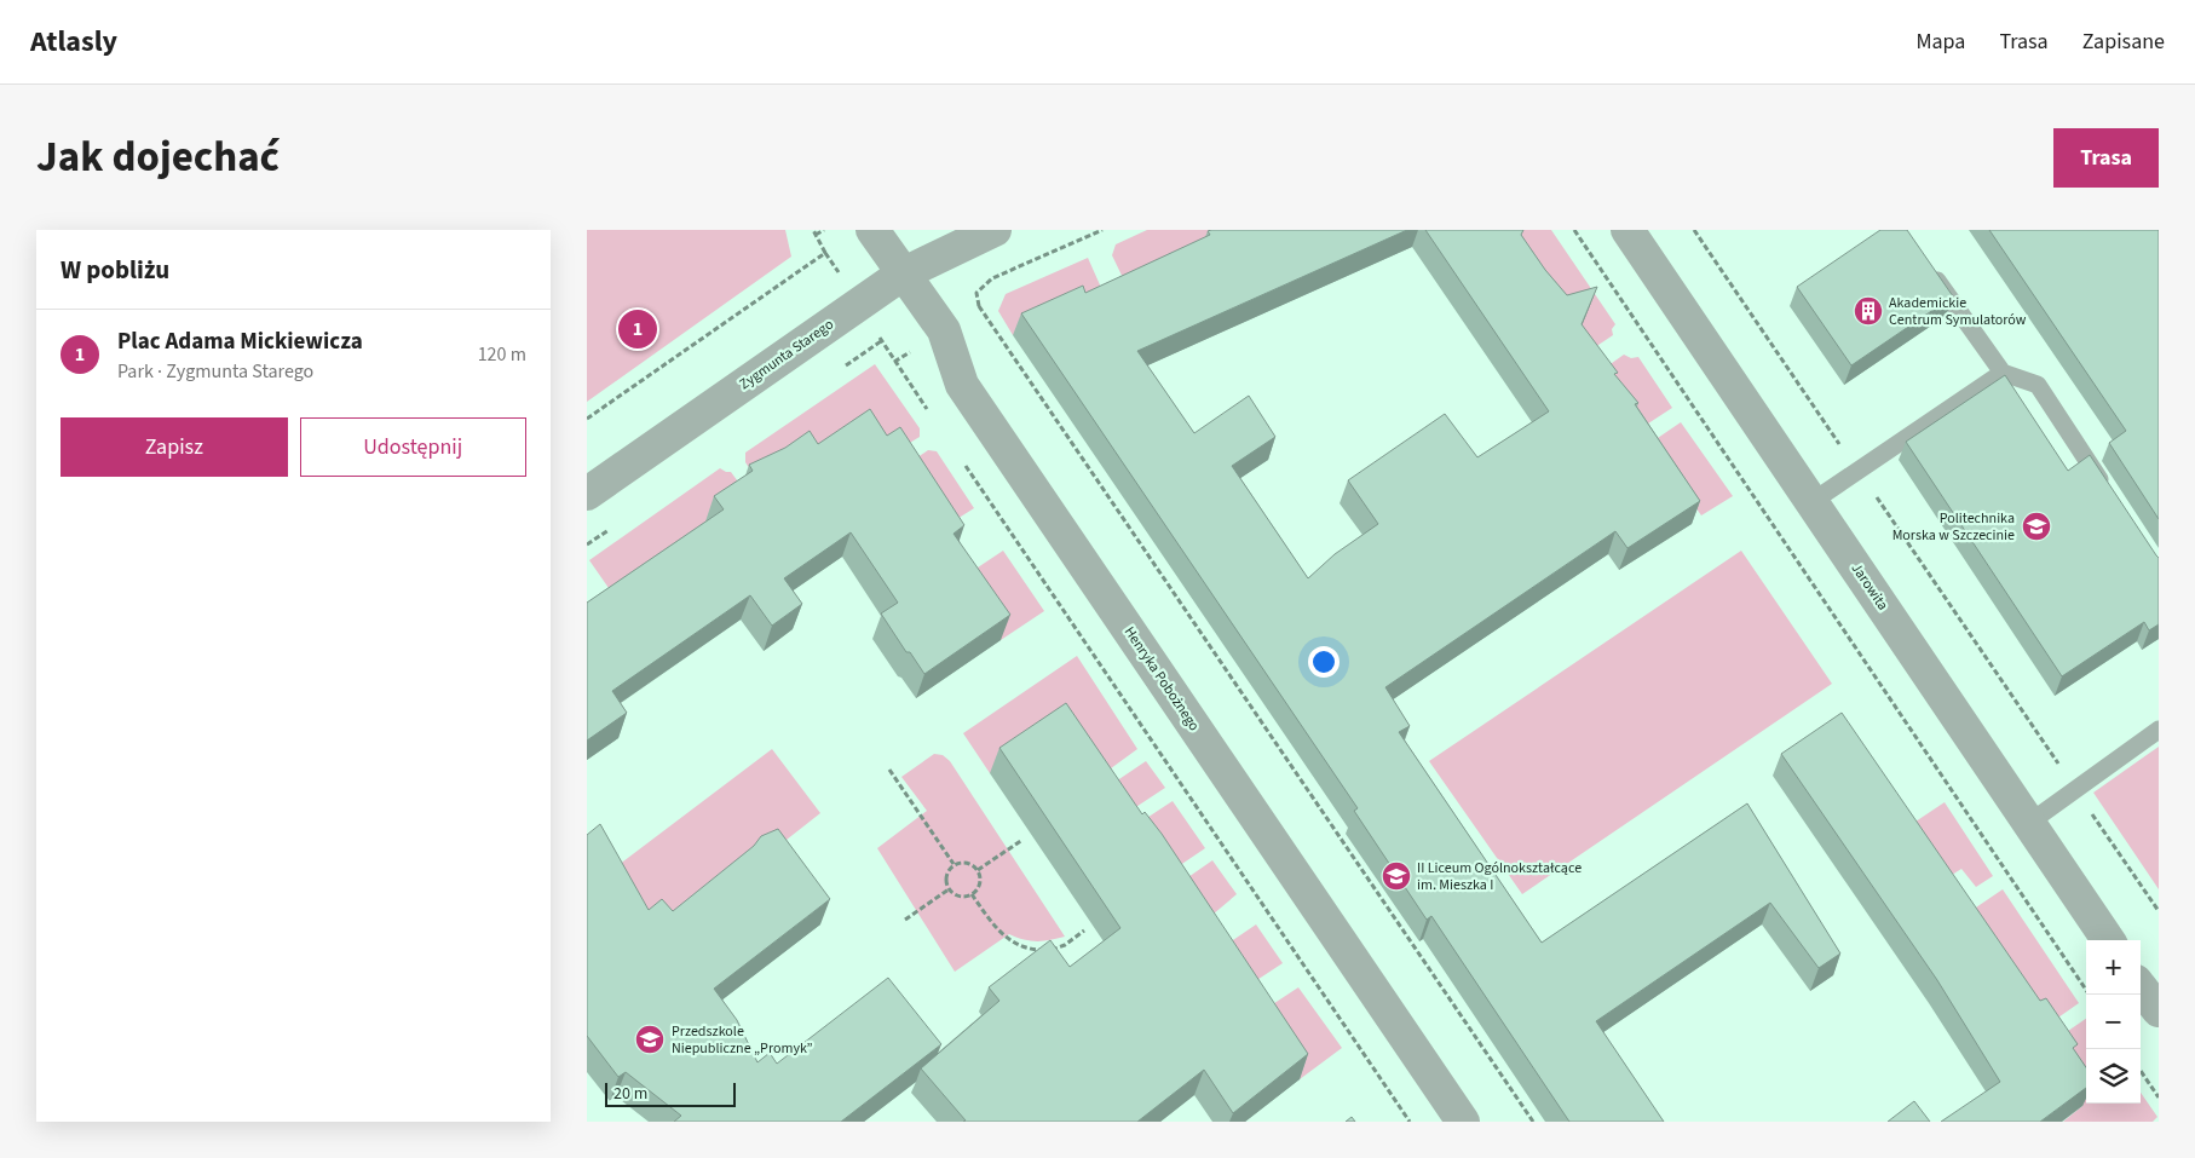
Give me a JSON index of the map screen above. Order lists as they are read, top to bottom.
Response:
{
  "streets": {
    "street": ["Zygmunta Starego", "Jarowita", "Henryka Pobożnego"]
  },
  "crossings": [
    ["Zygmunta Starego", "Henryka Pobożnego"]
  ],
  "places": {
    "building": ["Akademickie Centrum Symulatorów"],
    "school or university": ["Politechnika Morska w Szczecinie", "II Liceum Ogólnokształcące im. Mieszka I", "Przedszkole Niepubliczne „Promyk”"]
  },
  "scale_bar": "20 m",
  "page": {
    "header": "Atlasly",
    "nav": ["Mapa", "Trasa", "Zapisane"],
    "title": "Jak dojechać",
    "buttons": [
      "Trasa",
      ["Zapisz", "Udostępnij"]
    ],
    "heading": "W pobliżu",
    "pins": "1",
    "list": [
      {
        "mark": "1",
        "name": "Plac Adama Mickiewicza",
        "note": "Park · Zygmunta Starego",
        "value": "120 m"
      }
    ],
    "map_buttons": ["+", "−"],
    "scale": "20 m"
  }
}
